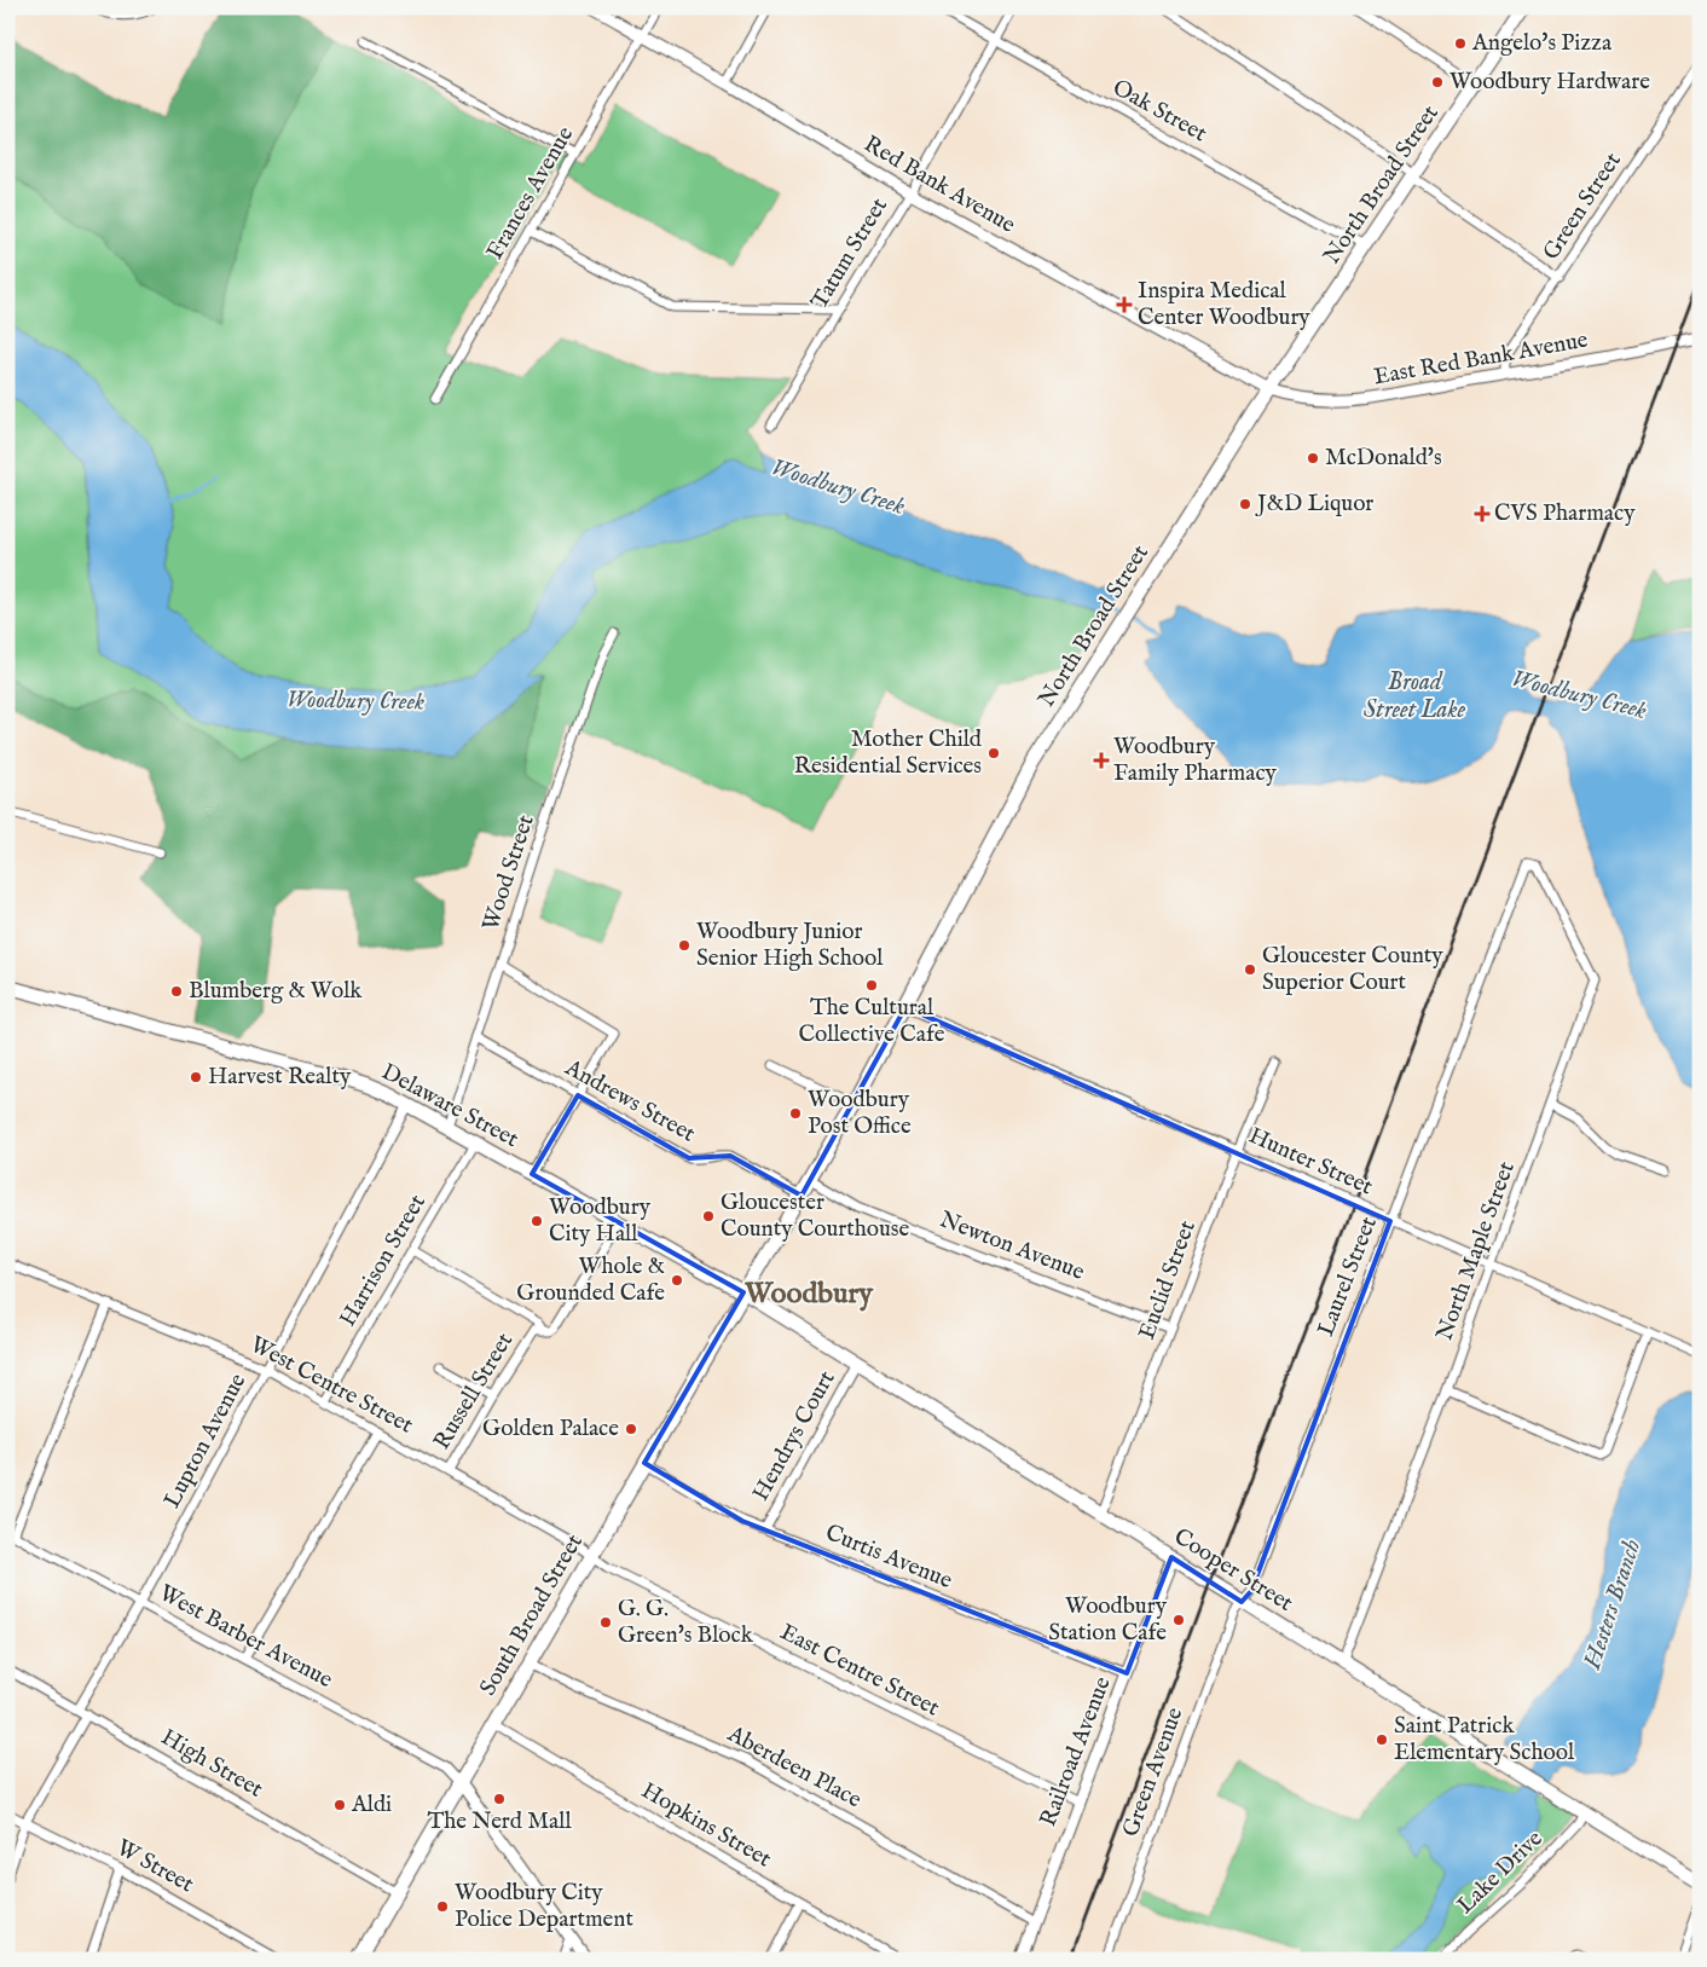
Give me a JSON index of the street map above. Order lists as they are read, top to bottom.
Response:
{
  "streets": {
    "main road": [
      "North Broad Street",
      "Delaware Street",
      "Cooper Street",
      "South Broad Street"
    ],
    "street": [
      "Oak Street",
      "Red Bank Avenue",
      "Frances Avenue",
      "Green Street",
      "Tatum Street",
      "East Red Bank Avenue",
      "Wood Street",
      "Andrews Street",
      "Hunter Street",
      "Newton Avenue",
      "North Maple Street",
      "Harrison Street",
      "Laurel Street",
      "Euclid Street",
      "West Centre Street",
      "Russell Street",
      "Hendrys Court",
      "Lupton Avenue",
      "Curtis Avenue",
      "West Barber Avenue",
      "East Centre Street",
      "Railroad Avenue",
      "High Street",
      "Aberdeen Place",
      "Green Avenue",
      "Hopkins Street",
      "W Street",
      "Lake Drive"
    ]
  },
  "crossings": [
    ["Oak Street", "North Broad Street"],
    ["Oak Street", "Tatum Street"],
    ["Red Bank Avenue", "North Broad Street"],
    ["Red Bank Avenue", "Frances Avenue"],
    ["Red Bank Avenue", "Tatum Street"],
    ["Red Bank Avenue", "East Red Bank Avenue"],
    ["North Broad Street", "East Red Bank Avenue"],
    ["North Broad Street", "Andrews Street"],
    ["North Broad Street", "Delaware Street"],
    ["North Broad Street", "Hunter Street"],
    ["North Broad Street", "Newton Avenue"],
    ["North Broad Street", "Cooper Street"],
    ["North Broad Street", "South Broad Street"],
    ["Green Street", "East Red Bank Avenue"],
    ["Wood Street", "Andrews Street"],
    ["Wood Street", "Delaware Street"],
    ["Delaware Street", "Harrison Street"],
    ["Delaware Street", "Russell Street"],
    ["Delaware Street", "Lupton Avenue"],
    ["Delaware Street", "Cooper Street"],
    ["Delaware Street", "South Broad Street"],
    ["Hunter Street", "North Maple Street"],
    ["Hunter Street", "Laurel Street"],
    ["Hunter Street", "Euclid Street"],
    ["Newton Avenue", "Euclid Street"],
    ["North Maple Street", "Laurel Street"],
    ["North Maple Street", "Cooper Street"],
    ["Harrison Street", "West Centre Street"],
    ["Laurel Street", "Cooper Street"],
    ["Laurel Street", "Green Avenue"],
    ["Euclid Street", "Cooper Street"],
    ["West Centre Street", "Russell Street"],
    ["West Centre Street", "Lupton Avenue"],
    ["West Centre Street", "South Broad Street"],
    ["West Centre Street", "East Centre Street"],
    ["Hendrys Court", "Curtis Avenue"],
    ["Hendrys Court", "Cooper Street"],
    ["Lupton Avenue", "West Barber Avenue"],
    ["Lupton Avenue", "High Street"],
    ["Curtis Avenue", "South Broad Street"],
    ["Curtis Avenue", "Railroad Avenue"],
    ["Cooper Street", "South Broad Street"],
    ["Cooper Street", "Railroad Avenue"],
    ["Cooper Street", "Green Avenue"],
    ["Cooper Street", "Lake Drive"],
    ["South Broad Street", "West Barber Avenue"],
    ["South Broad Street", "East Centre Street"],
    ["South Broad Street", "High Street"],
    ["South Broad Street", "Aberdeen Place"],
    ["South Broad Street", "Hopkins Street"],
    ["East Centre Street", "Railroad Avenue"],
    ["Railroad Avenue", "Aberdeen Place"]
  ],
  "districts": ["Woodbury"],
  "water": ["Woodbury Creek", "Broad Street Lake", "Hesters Branch"],
  "places": {
    "other": [
      "Angelo's Pizza",
      "Woodbury Hardware",
      "McDonald's",
      "J&D Liquor",
      "Mother Child Residential Services",
      "Woodbury Junior Senior High School",
      "Gloucester County Superior Court",
      "The Cultural Collective Cafe",
      "Blumberg & Wolk",
      "Harvest Realty",
      "Woodbury Post Office",
      "Gloucester County Courthouse",
      "Woodbury City Hall",
      "Whole & Grounded Cafe",
      "Golden Palace",
      "Woodbury Station Cafe",
      "G. G. Green's Block",
      "Saint Patrick Elementary School",
      "The Nerd Mall",
      "Aldi",
      "Woodbury City Police Department"
    ],
    "health": ["Inspira Medical Center Woodbury", "CVS Pharmacy", "Woodbury Family Pharmacy"]
  }
}
